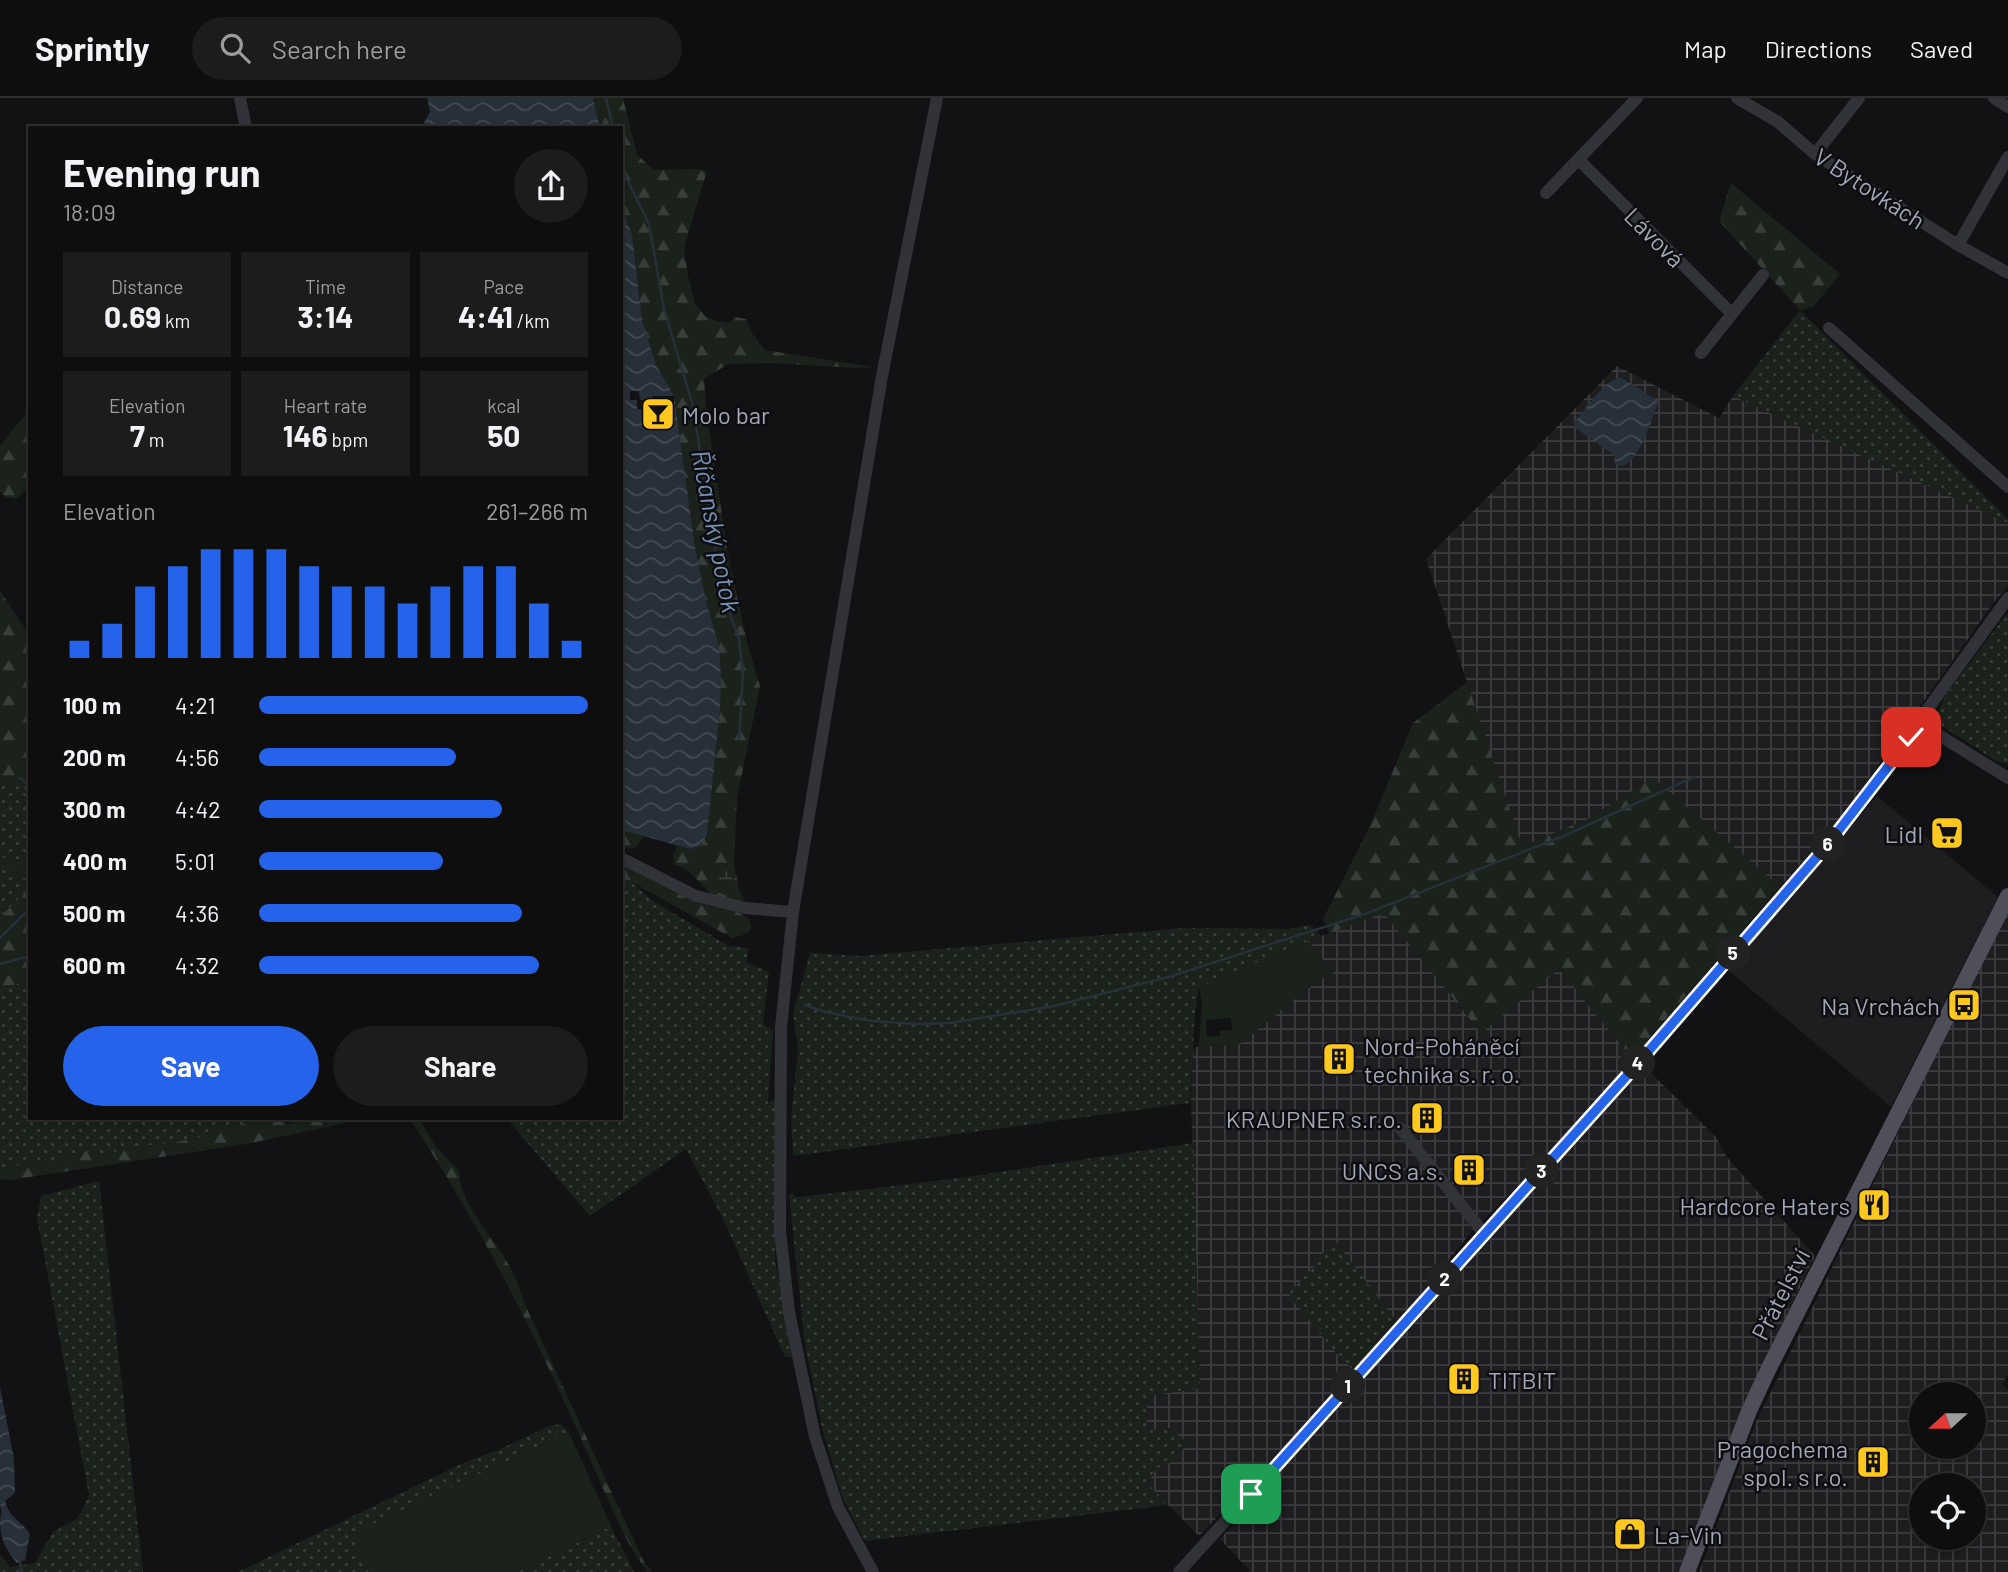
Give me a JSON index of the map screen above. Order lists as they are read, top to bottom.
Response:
{
  "streets": {
    "main road": ["Přátelství"],
    "street": ["V Bytovkách", "Lávová"]
  },
  "water": ["Říčanský potok"],
  "places": {
    "bar": ["Molo bar"],
    "supermarket": ["Lidl"],
    "bus stop": ["Na Vrchách"],
    "building": [
      "Nord-Poháněcí technika s. r. o.",
      "KRAUPNER s.r.o.",
      "UNCS a.s.",
      "TITBIT",
      "Pragochema spol. s r.o."
    ],
    "restaurant": ["Hardcore Haters"],
    "shop": ["La-Vin"]
  },
  "north": "left",
  "page": {
    "header": "Sprintly",
    "search": "Search here",
    "nav": ["Map", "Directions", "Saved"],
    "heading": ["Evening run", "18:09"],
    "stats": [
      ["Distance", "0.69 km"],
      ["Time", "3:14"],
      ["Pace", "4:41 /km"],
      ["Elevation", "7 m"],
      ["Heart rate", "146 bpm"],
      ["kcal", "50"]
    ],
    "chart": ["Elevation", "261–266 m"],
    "list": [
      {
        "name": "100 m",
        "note": "4:21"
      },
      {
        "name": "200 m",
        "note": "4:56"
      },
      {
        "name": "300 m",
        "note": "4:42"
      },
      {
        "name": "400 m",
        "note": "5:01"
      },
      {
        "name": "500 m",
        "note": "4:36"
      },
      {
        "name": "600 m",
        "note": "4:32"
      }
    ],
    "pins": [
      "6",
      "5",
      "4",
      "3",
      "2",
      "1"
    ],
    "buttons": ["Save", "Share"]
  }
}
